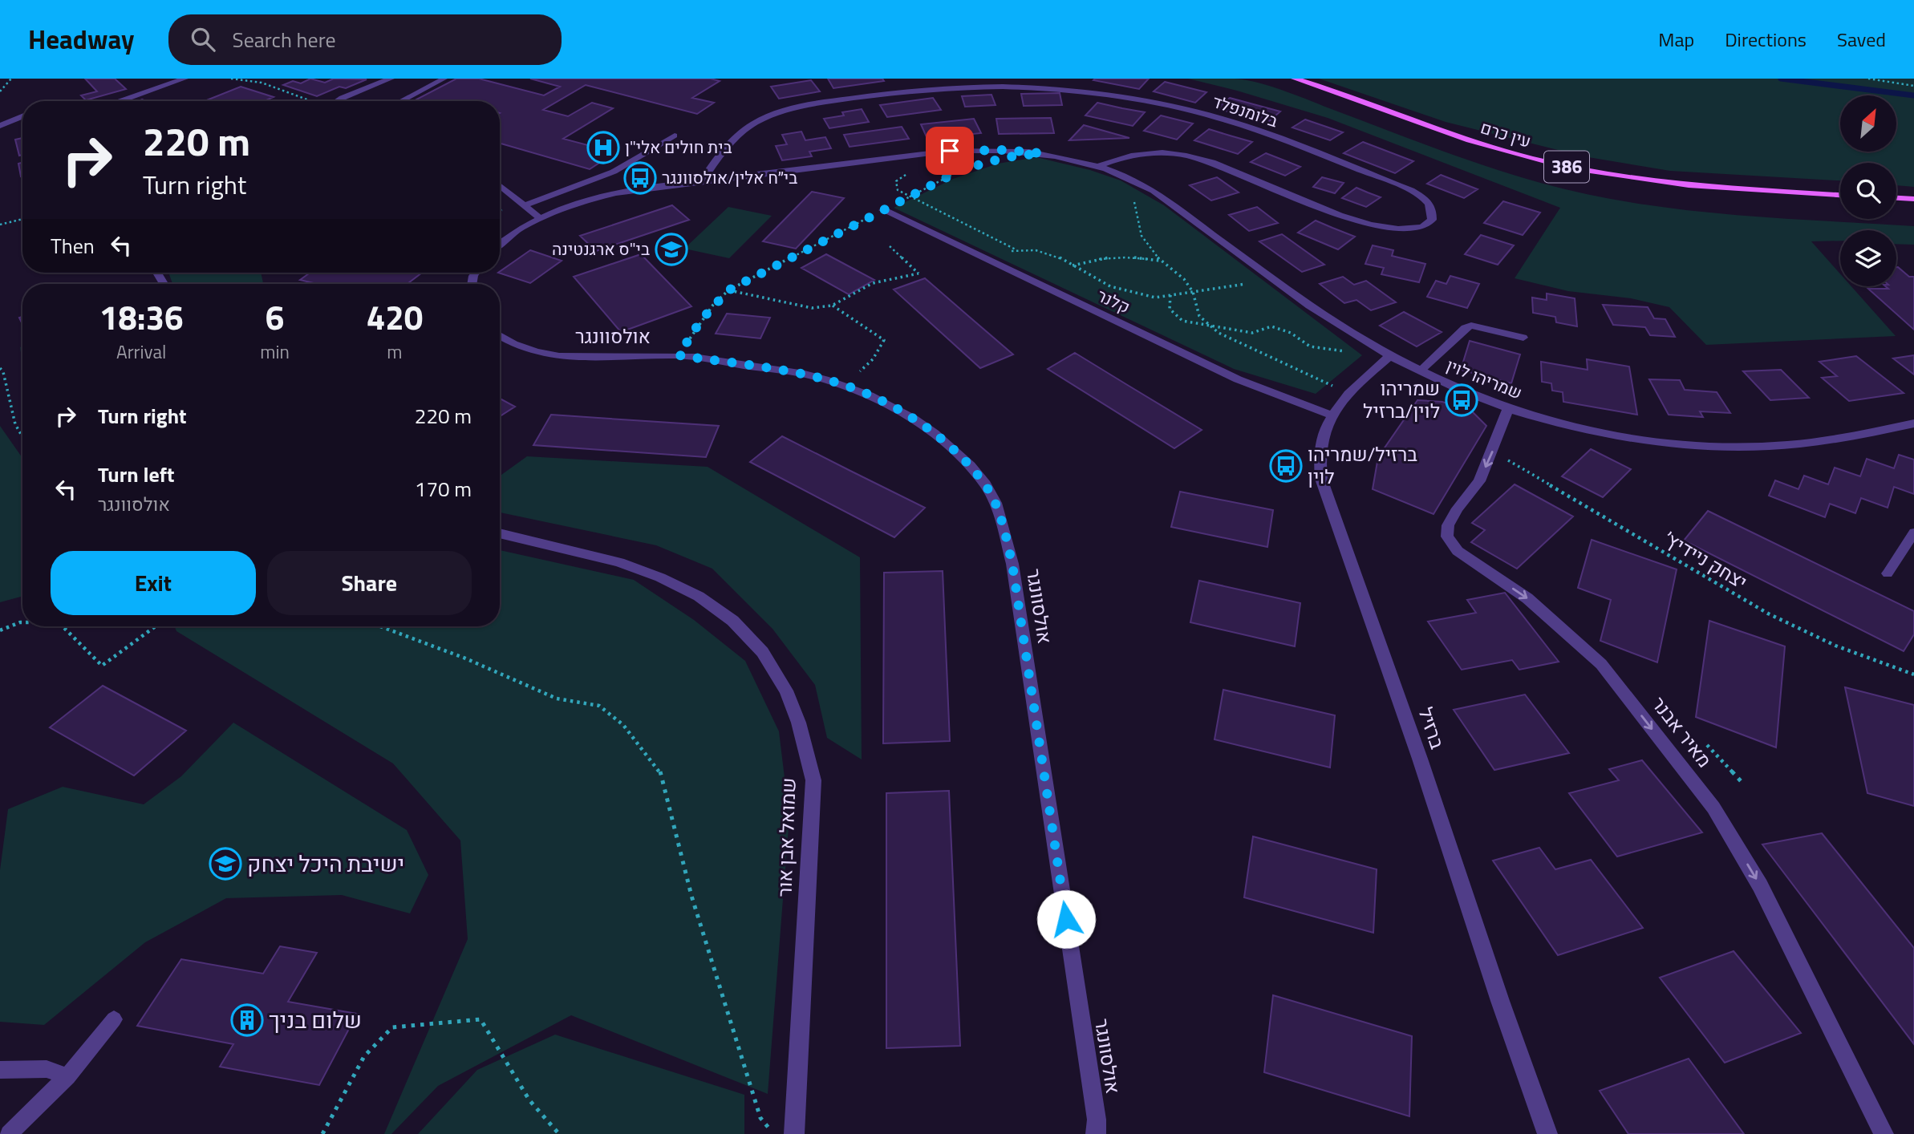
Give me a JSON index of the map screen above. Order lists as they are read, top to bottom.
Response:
{
  "streets": {
    "main road": ["עין כרם", "386"],
    "street": [
      "בלומנפלד",
      "קלנר",
      "אולסוונגר",
      "שמריהו לוין",
      "ברזיל",
      "מאיר אבנר",
      "שמואל אבן אור"
    ],
    "path": ["יצחק ניידיץ׳"]
  },
  "crossings": [
    ["בלומנפלד", "שמריהו לוין"],
    ["קלנר", "ברזיל"],
    ["שמריהו לוין", "ברזיל"],
    ["שמריהו לוין", "מאיר אבנר"],
    ["יצחק ניידיץ׳", "מאיר אבנר"]
  ],
  "one_way": ["מאיר אבנר"],
  "places": {
    "hospital": ["בית חולים אלי\"ן"],
    "bus stop": ["בי״ח אלין/אולסוונגר", "שמריהו לוין/ברזיל", "ברזיל/שמריהו לוין"],
    "school or university": ["בי\"ס ארגנטינה", "ישיבת היכל יצחק"],
    "building": ["שלום בניך"]
  },
  "north": "top right",
  "page": {
    "header": "Headway",
    "search": "Search here",
    "nav": ["Map", "Directions", "Saved"],
    "turn": ["220 m", "Turn right"],
    "then": "Then",
    "eta": [
      "18:36",
      "Arrival",
      "6",
      "min",
      "420",
      "m"
    ],
    "list": [
      {
        "name": "Turn right",
        "value": "220 m"
      },
      {
        "name": "Turn left",
        "note": "אולסוונגר",
        "value": "170 m"
      }
    ],
    "buttons": ["Exit", "Share"]
  }
}
